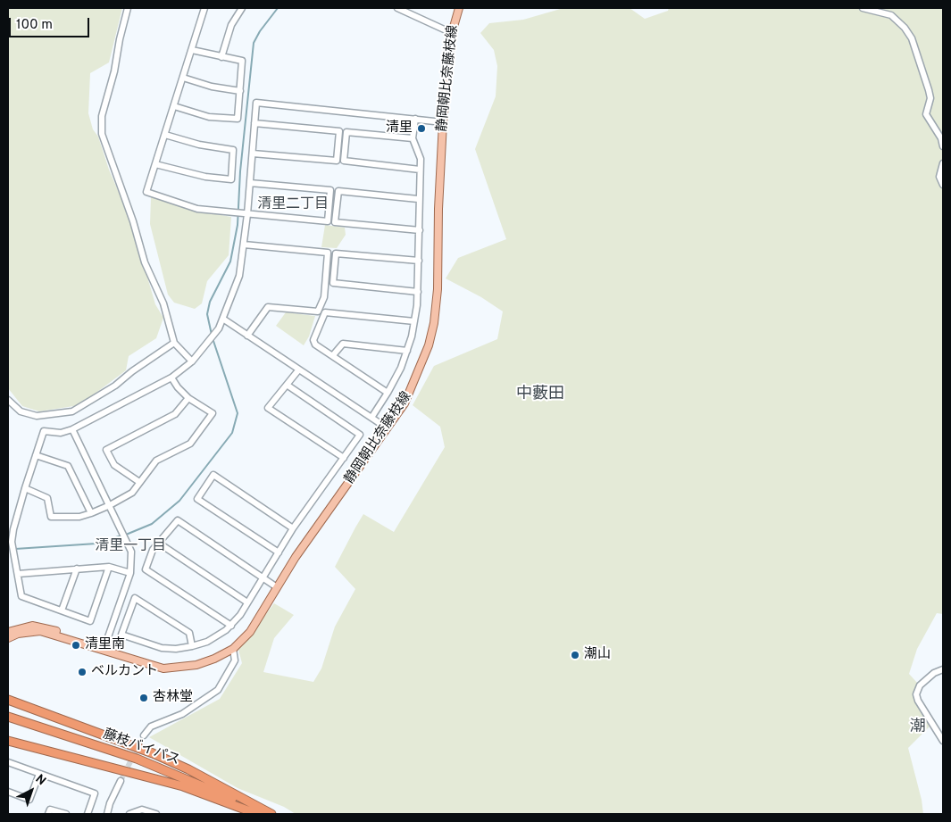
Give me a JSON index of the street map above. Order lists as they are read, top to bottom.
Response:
{
  "streets": {
    "highway": ["藤枝バイパス"],
    "main road": ["静岡朝比奈藤枝線"]
  },
  "districts": [
    "清里二丁目",
    "中藪田",
    "清里一丁目",
    "潮"
  ],
  "places": [
    "清里",
    "清里南",
    "潮山",
    "ベルカント",
    "杏林堂"
  ],
  "scale_bar": "100 m",
  "north": "top right"
}
